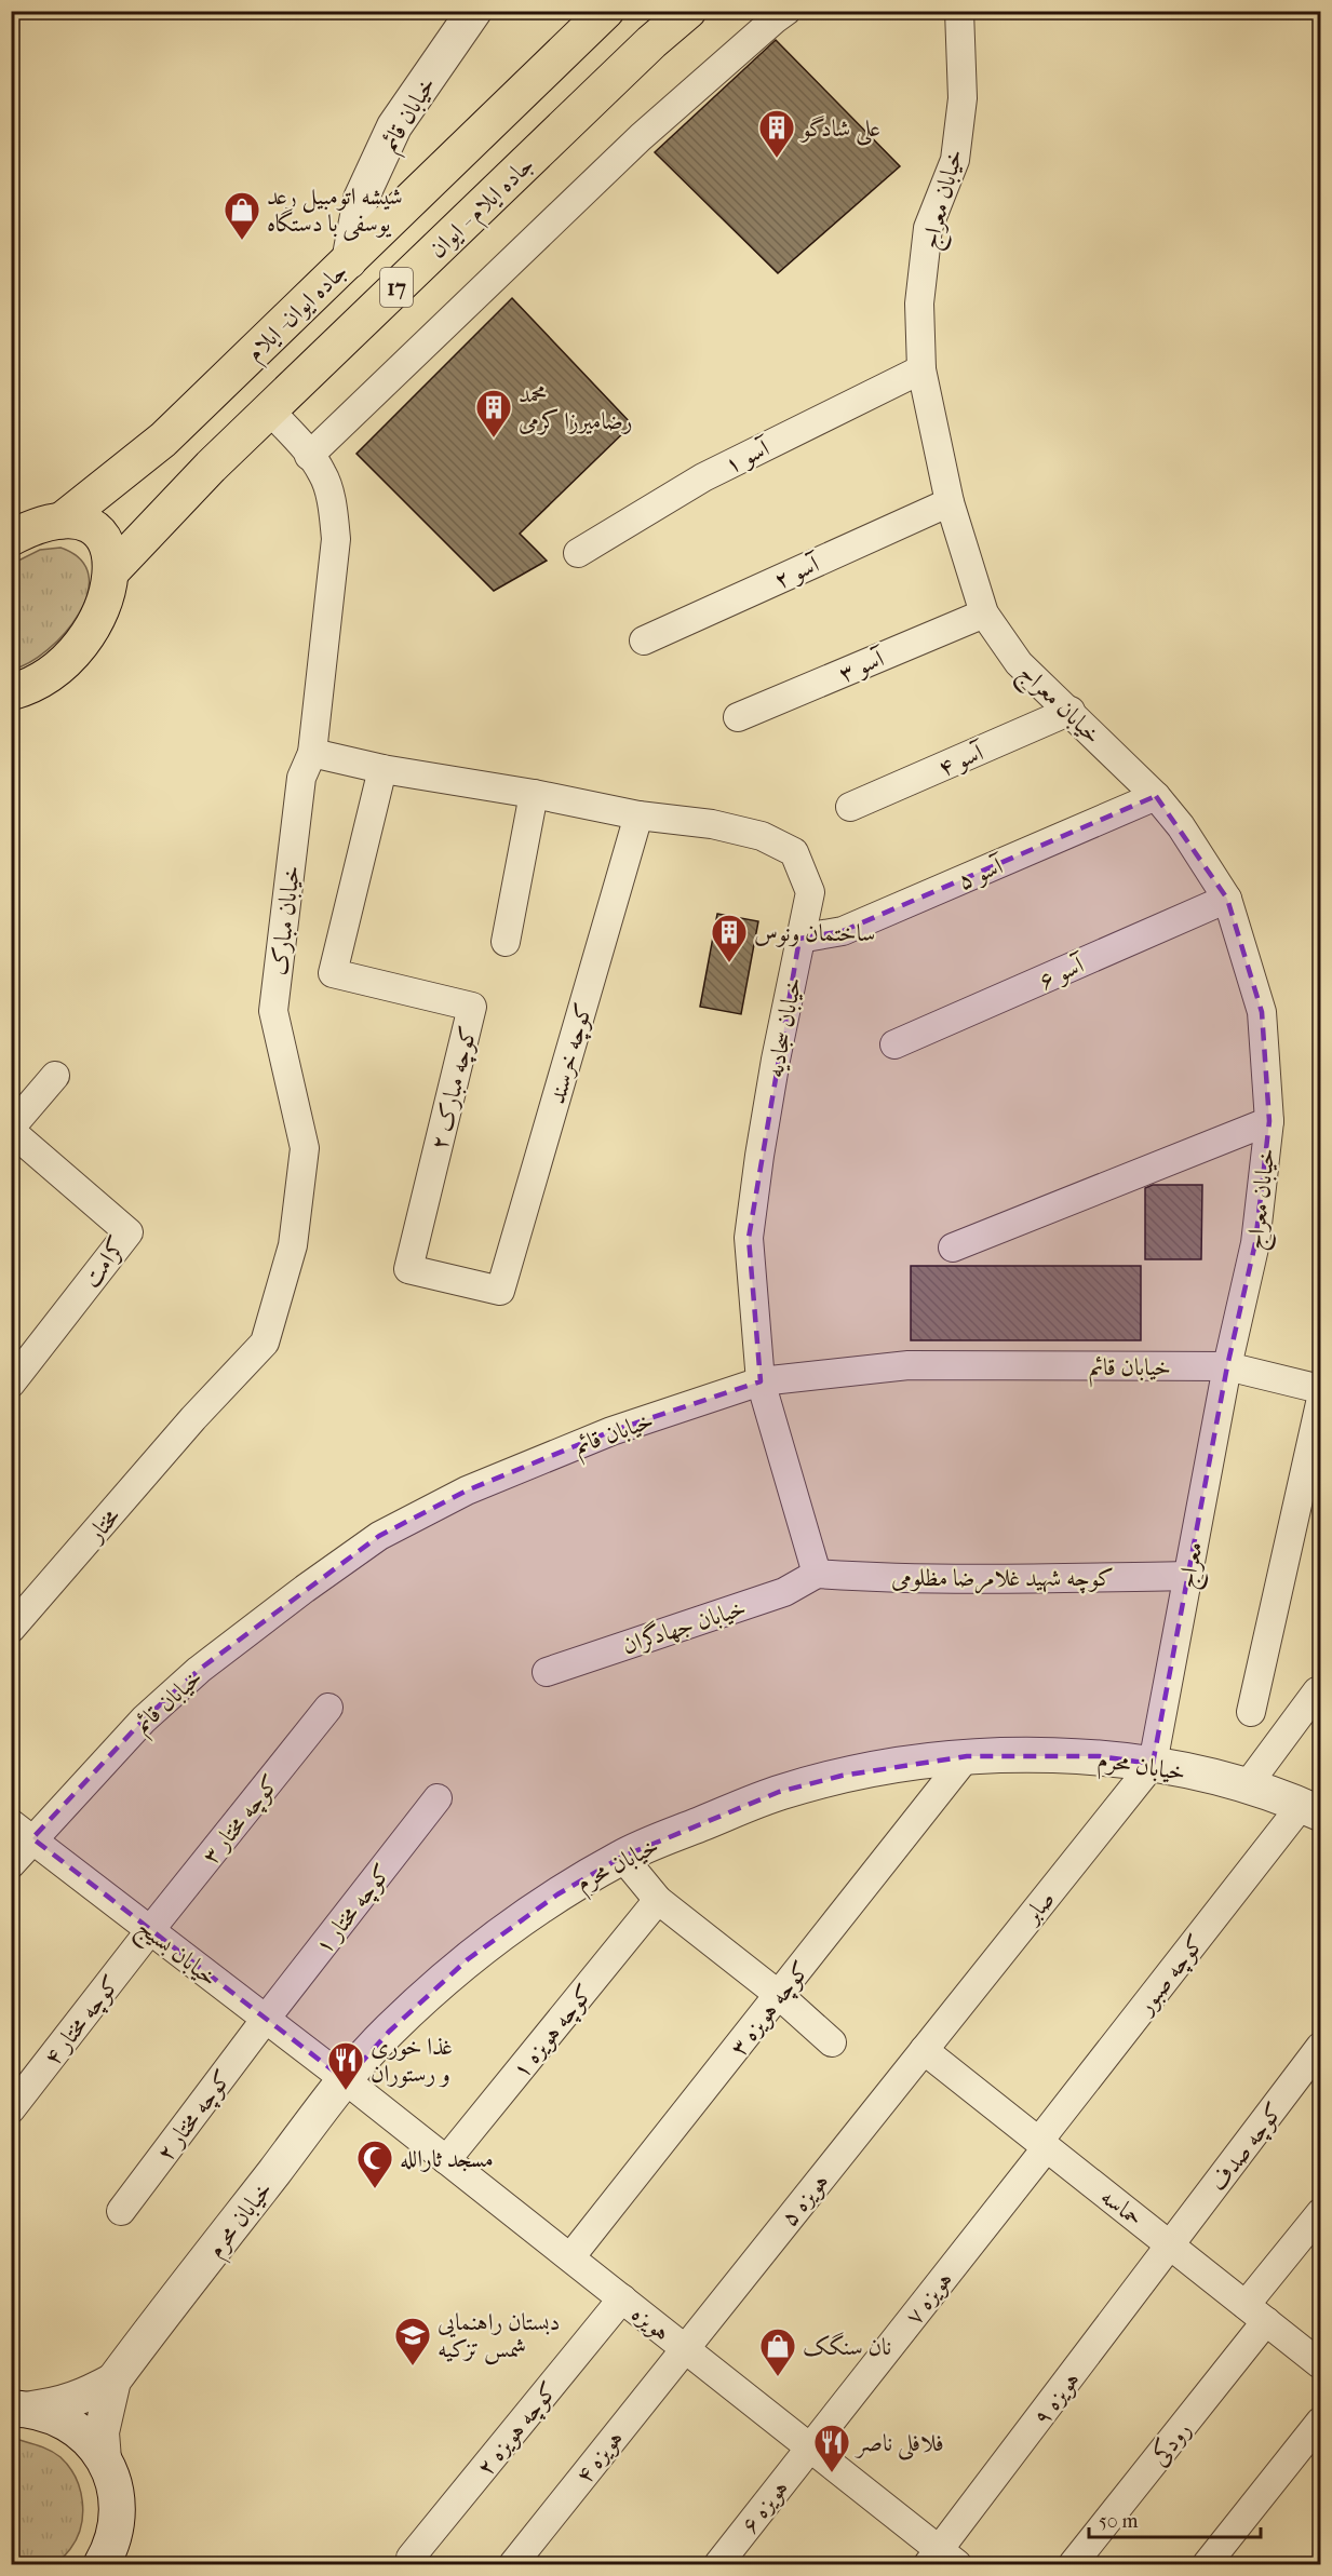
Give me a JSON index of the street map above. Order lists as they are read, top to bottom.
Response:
{
  "streets": {
    "highway": ["جاده ایلام - ایوان", "17", "جاده ایوان- ایلام"],
    "street": [
      "خیابان قائم",
      "خیابان معراج",
      "آسو ۱",
      "آسو ۲",
      "آسو ۳",
      "آسو ۴",
      "آسو ۵",
      "خیابان مبارک",
      "آسو ۶",
      "خیابان سجادیه",
      "کوچه خرسند",
      "کوچه مبارک ۲",
      "کرامت",
      "مختار",
      "معراج",
      "کوچه شهید غلامرضا مظلومی",
      "خیابان جهادگران",
      "خیابان محرم",
      "کوچه مختار ۳",
      "صابر",
      "کوچه مختار ۱",
      "خیابان بسیج",
      "کوچه صبور",
      "کوچه هویزه ۳",
      "کوچه مختار ۴",
      "کوچه هویزه ۱",
      "کوچه مختار ۲",
      "کوچه صدف",
      "هویزه ۵",
      "حماسه",
      "هویزه ۷",
      "هویزه",
      "هویزه ۹",
      "کوچه هویزه ۲",
      "رودکی",
      "هویزه ۴",
      "هویزه ۶"
    ]
  },
  "crossings": [
    ["خیابان قائم", "خیابان معراج"],
    ["خیابان قائم", "جاده ایوان- ایلام"],
    ["خیابان قائم", "خیابان سجادیه"],
    ["خیابان قائم", "معراج"],
    ["خیابان قائم", "خیابان بسیج"],
    ["خیابان معراج", "آسو ۱"],
    ["خیابان معراج", "آسو ۲"],
    ["خیابان معراج", "آسو ۳"],
    ["خیابان معراج", "آسو ۴"],
    ["خیابان معراج", "آسو ۵"],
    ["خیابان معراج", "آسو ۶"],
    ["خیابان معراج", "معراج"],
    ["جاده ایلام - ایوان", "17"],
    ["جاده ایلام - ایوان", "خیابان مبارک"],
    ["17", "جاده ایوان- ایلام"],
    ["آسو ۵", "خیابان سجادیه"],
    ["خیابان مبارک", "خیابان سجادیه"],
    ["خیابان مبارک", "مختار"],
    ["خیابان سجادیه", "کوچه خرسند"],
    ["خیابان سجادیه", "کوچه مبارک ۲"],
    ["خیابان سجادیه", "کوچه شهید غلامرضا مظلومی"],
    ["خیابان سجادیه", "خیابان جهادگران"],
    ["کوچه خرسند", "کوچه مبارک ۲"],
    ["معراج", "کوچه شهید غلامرضا مظلومی"],
    ["معراج", "خیابان محرم"],
    ["معراج", "صابر"],
    ["کوچه شهید غلامرضا مظلومی", "خیابان جهادگران"],
    ["خیابان محرم", "صابر"],
    ["خیابان محرم", "خیابان بسیج"],
    ["خیابان محرم", "کوچه صبور"],
    ["خیابان محرم", "کوچه هویزه ۳"],
    ["خیابان محرم", "هویزه"],
    ["کوچه مختار ۳", "خیابان بسیج"],
    ["کوچه مختار ۳", "کوچه مختار ۴"],
    ["صابر", "هویزه ۵"],
    ["صابر", "حماسه"],
    ["کوچه مختار ۱", "خیابان بسیج"],
    ["کوچه مختار ۱", "کوچه مختار ۲"],
    ["خیابان بسیج", "کوچه مختار ۴"],
    ["خیابان بسیج", "کوچه مختار ۲"],
    ["خیابان بسیج", "هویزه"],
    ["کوچه صبور", "حماسه"],
    ["کوچه صبور", "هویزه ۷"],
    ["کوچه هویزه ۳", "هویزه"],
    ["کوچه هویزه ۱", "هویزه"],
    ["کوچه صدف", "حماسه"],
    ["کوچه صدف", "هویزه ۹"],
    ["هویزه ۵", "حماسه"],
    ["هویزه ۵", "هویزه"],
    ["هویزه ۵", "هویزه ۴"],
    ["حماسه", "هویزه ۷"],
    ["حماسه", "هویزه ۹"],
    ["حماسه", "رودکی"],
    ["هویزه ۷", "هویزه"],
    ["هویزه ۷", "هویزه ۶"],
    ["هویزه", "هویزه ۹"],
    ["هویزه", "کوچه هویزه ۲"],
    ["هویزه", "هویزه ۴"],
    ["هویزه", "هویزه ۶"]
  ],
  "places": {
    "building": ["علی شادگو", "محمد رضامیرزا کرمی", "ساختمان ونوس"],
    "shop": ["شیشه اتومبیل رعد یوسفی با دستگاه", "نان سنگک"],
    "restaurant": ["غذا خوری و رستوران", "فلافلی ناصر"],
    "mosque": ["مسجد ثارالله"],
    "school or university": ["دبستان راهنمایی شمس تزکیه"]
  },
  "scale_bar": "50 m"
}
